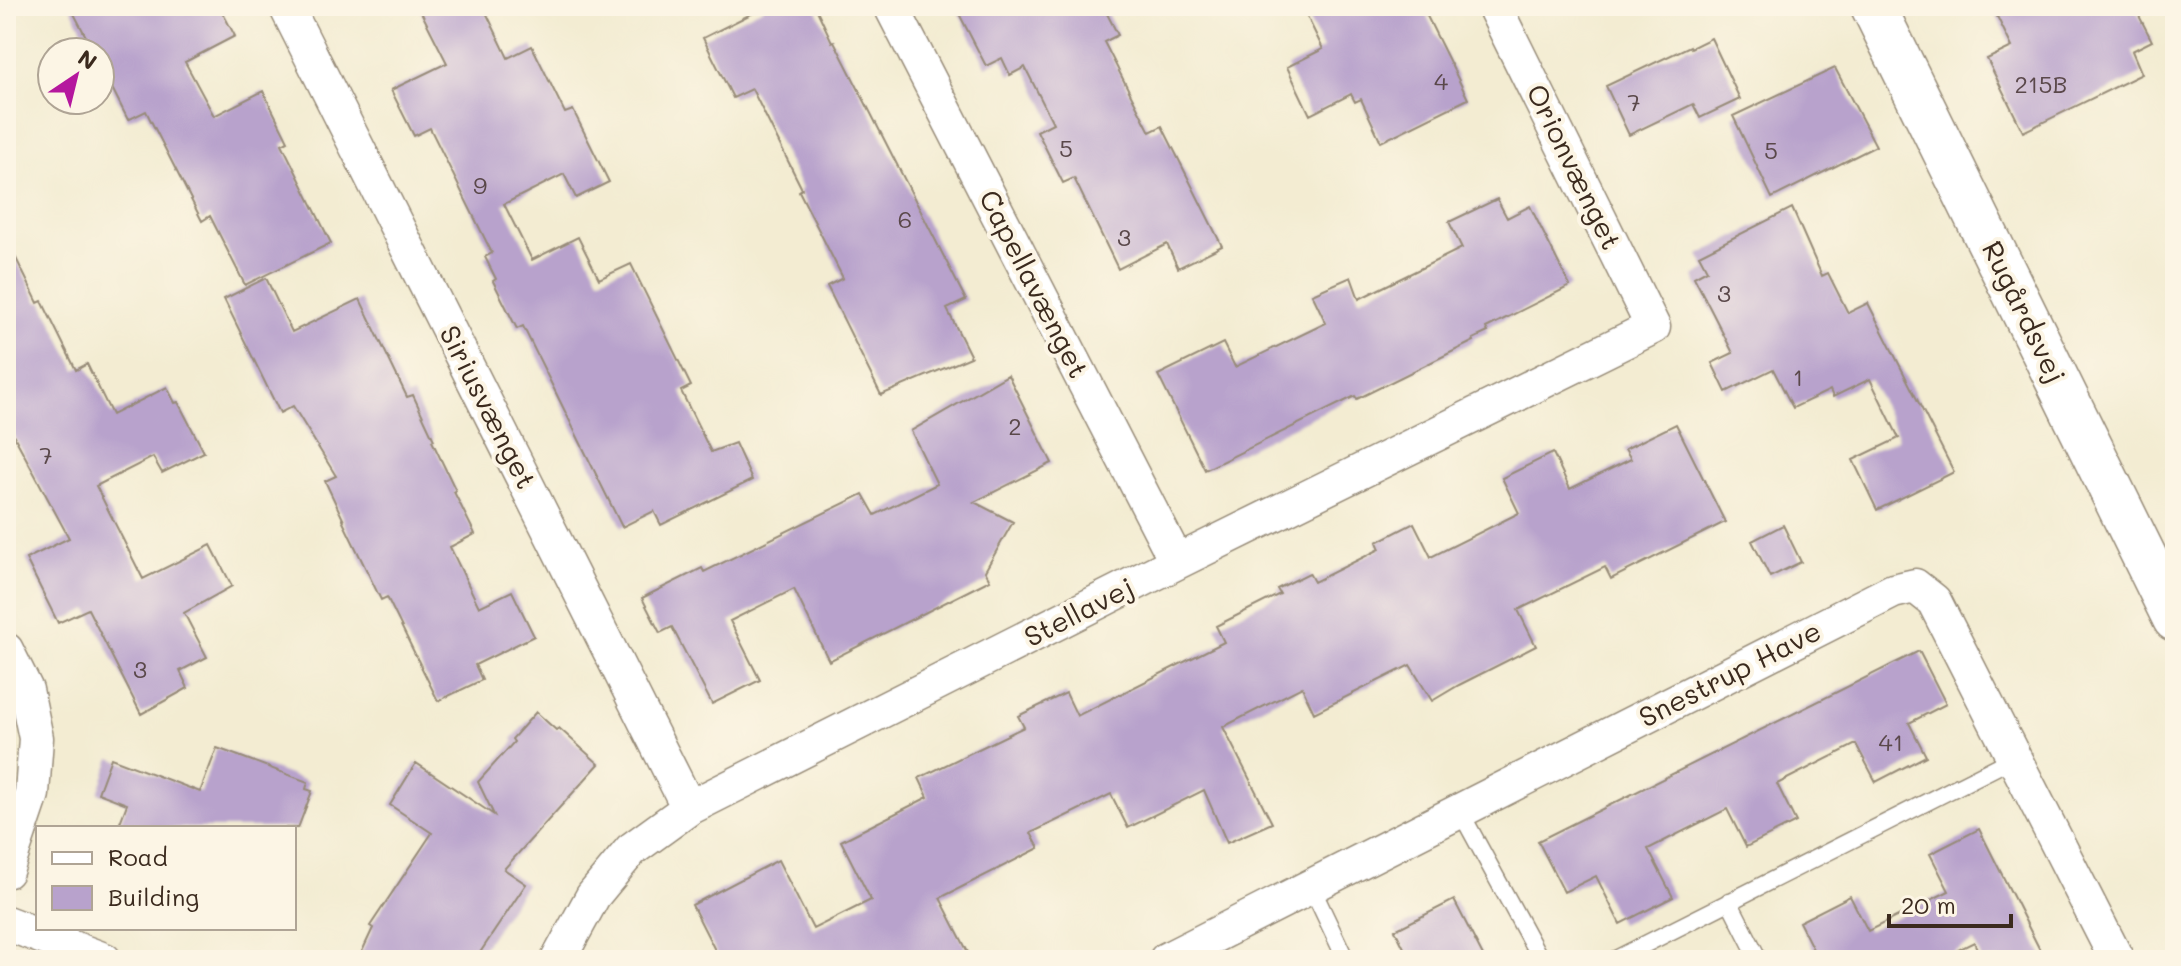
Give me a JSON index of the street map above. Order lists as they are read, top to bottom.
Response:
{
  "streets": {
    "main road": ["Rugårdsvej"],
    "street": [
      "Orionvænget",
      "Capellavænget",
      "Siriusvænget",
      "Stellavej",
      "Snestrup Have"
    ]
  },
  "crossings": [
    ["Orionvænget", "Stellavej"],
    ["Capellavænget", "Stellavej"],
    ["Siriusvænget", "Stellavej"]
  ],
  "house_numbers": [
    "4",
    "215B",
    "7",
    "5",
    "5",
    "9",
    "6",
    "3",
    "3",
    "1",
    "2",
    "7",
    "3",
    "41"
  ],
  "legend": ["Road", "Building"],
  "scale_bar": "20 m",
  "north": "top right"
}
